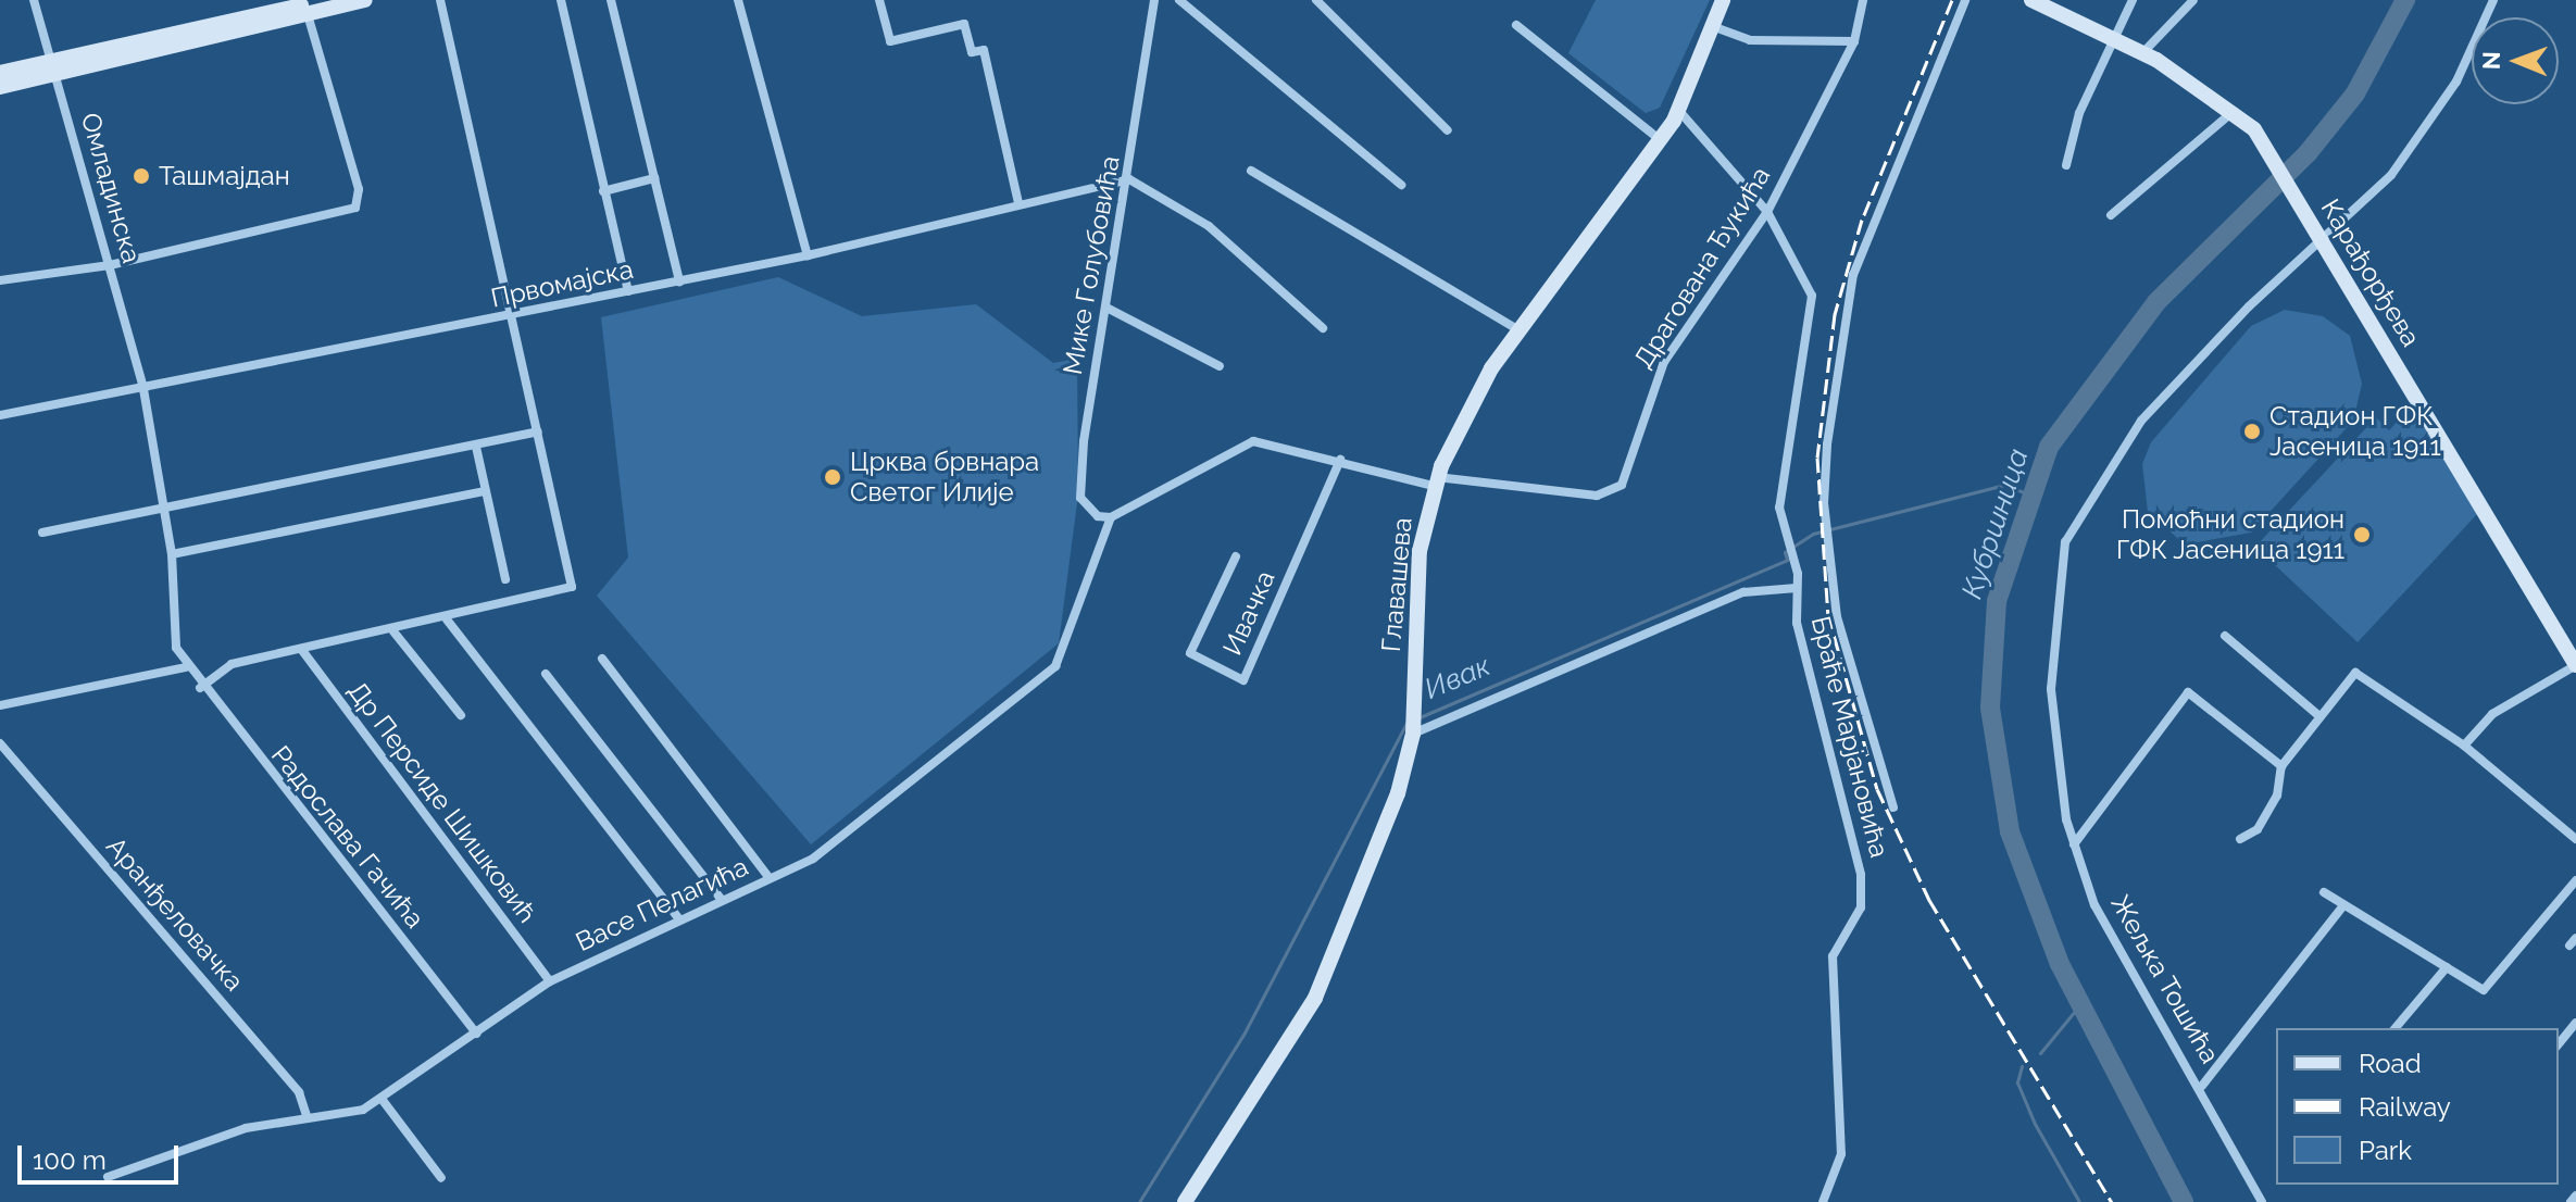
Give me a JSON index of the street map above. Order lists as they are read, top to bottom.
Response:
{
  "streets": {
    "main road": ["Карађорђева", "Главашева"],
    "street": [
      "Омладинска",
      "Мике Голубовића",
      "Драгована Ђукића",
      "Првомајска",
      "Ивачка",
      "Браће Марјановића",
      "Др Персиде Шишковић",
      "Радослава Гачића",
      "Васе Пелагића",
      "Аранђеловачка",
      "Жељка Тошића"
    ]
  },
  "crossings": [
    ["Омладинска", "Првомајска"],
    ["Омладинска", "Радослава Гачића"],
    ["Мике Голубовића", "Драгована Ђукића"],
    ["Мике Голубовића", "Првомајска"],
    ["Мике Голубовића", "Васе Пелагића"],
    ["Драгована Ђукића", "Главашева"],
    ["Драгована Ђукића", "Ивачка"],
    ["Драгована Ђукића", "Браће Марјановића"],
    ["Драгована Ђукића", "Васе Пелагића"],
    ["Карађорђева", "Жељка Тошића"],
    ["Главашева", "Браће Марјановића"],
    ["Др Персиде Шишковић", "Васе Пелагића"],
    ["Радослава Гачића", "Васе Пелагића"],
    ["Васе Пелагића", "Аранђеловачка"]
  ],
  "water": ["Кубршница", "Ивак"],
  "places": [
    "Ташмајдан",
    "Стадион ГФК Јасеница 1911",
    "Црква брвнара Светог Илије",
    "Помоћни стадион ГФК Јасеница 1911"
  ],
  "legend": ["Road", "Railway", "Park"],
  "scale_bar": "100 m",
  "north": "left"
}
